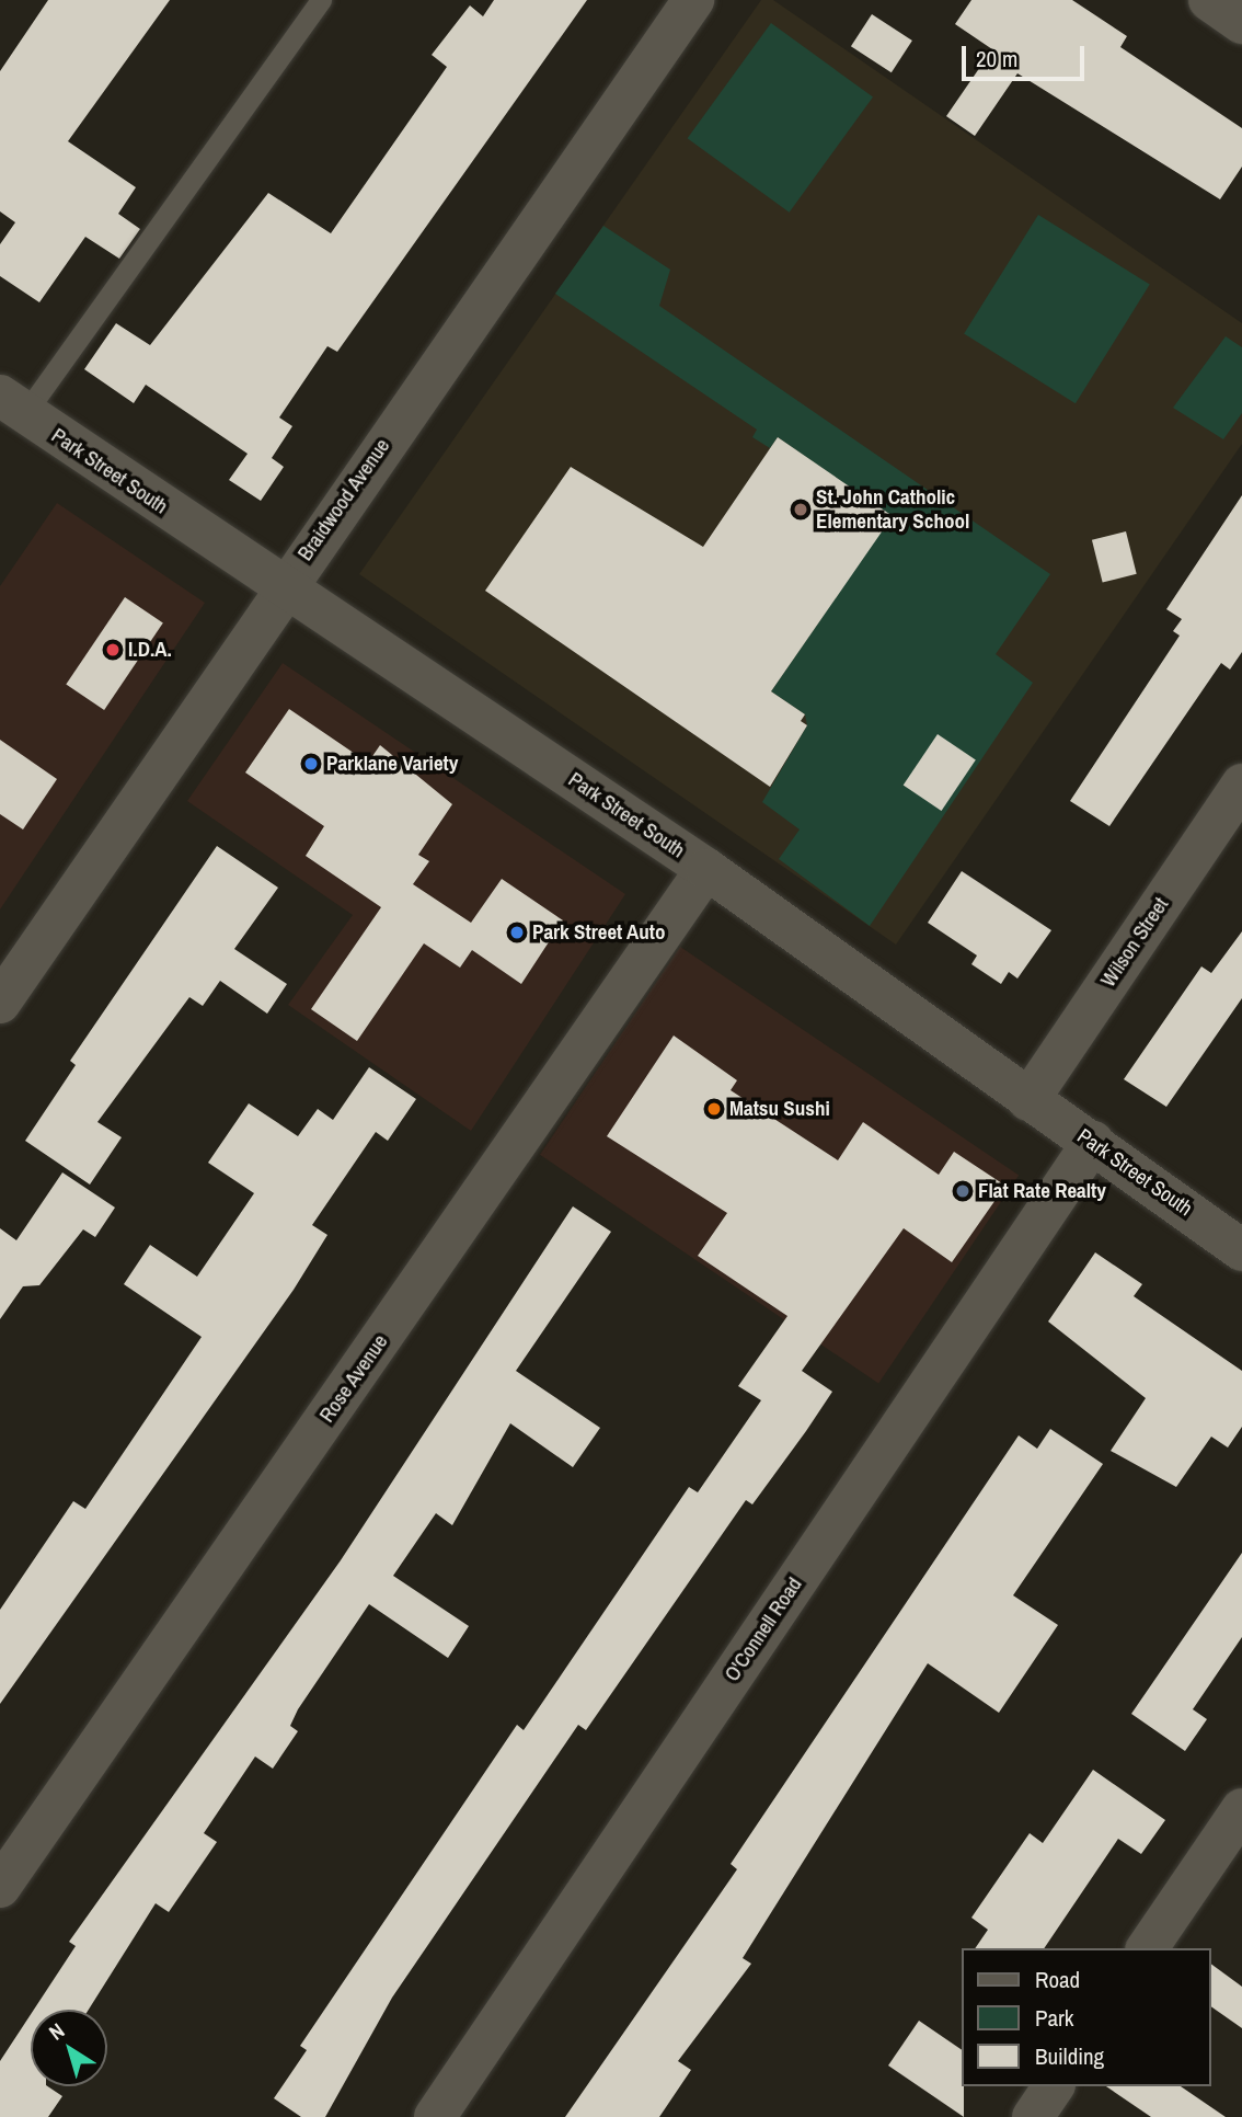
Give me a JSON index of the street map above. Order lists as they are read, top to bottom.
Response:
{
  "streets": {
    "street": [
      "Park Street South",
      "Braidwood Avenue",
      "Wilson Street",
      "Rose Avenue",
      "O'Connell Road"
    ]
  },
  "crossings": [
    ["Park Street South", "Braidwood Avenue"],
    ["Park Street South", "Wilson Street"],
    ["Park Street South", "Rose Avenue"],
    ["Park Street South", "O'Connell Road"]
  ],
  "places": [
    "St. John Catholic Elementary School",
    "I.D.A.",
    "Parklane Variety",
    "Park Street Auto",
    "Matsu Sushi",
    "Flat Rate Realty"
  ],
  "legend": ["Road", "Park", "Building"],
  "scale_bar": "20 m",
  "north": "top left"
}
